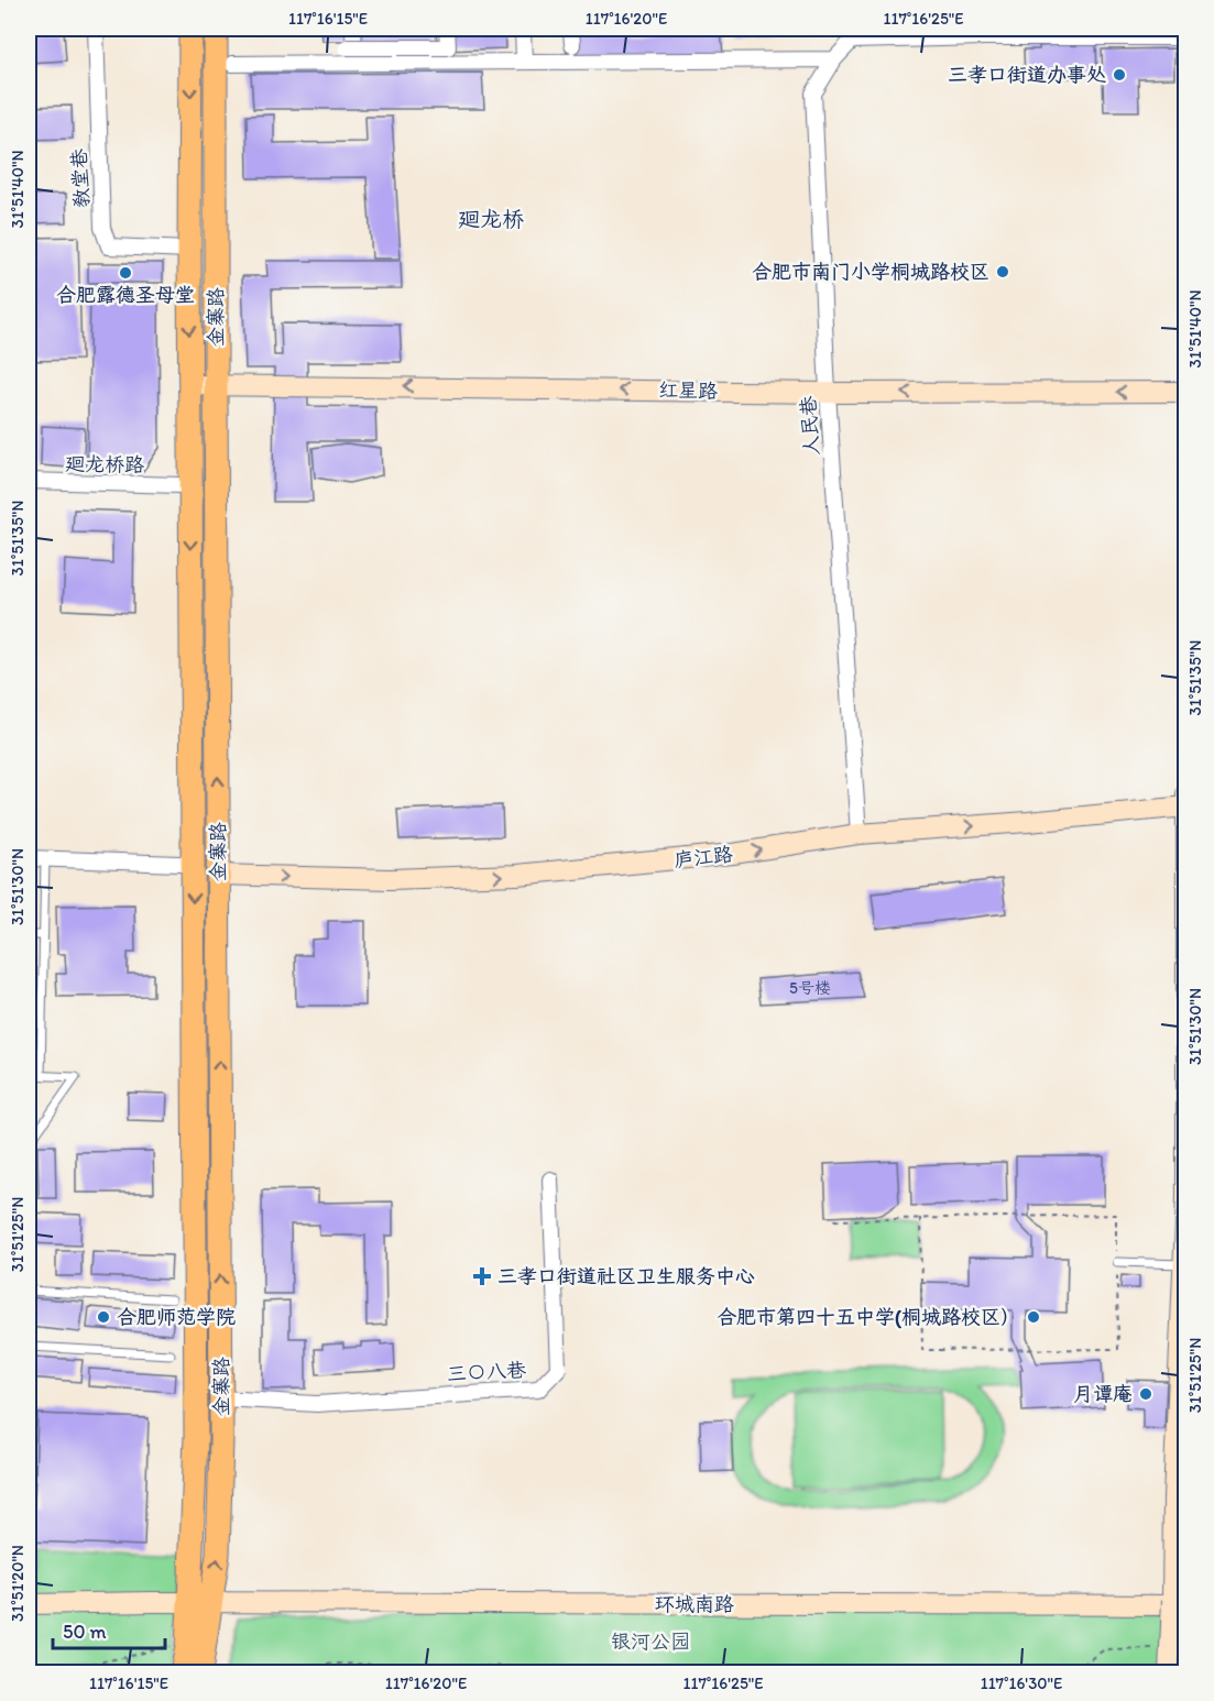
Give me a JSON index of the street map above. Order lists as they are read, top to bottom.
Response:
{
  "streets": {
    "main road": ["金寨路"],
    "street": [
      "教堂巷",
      "红星路",
      "人民巷",
      "廻龙桥路",
      "庐江路",
      "三〇八巷",
      "环城南路"
    ]
  },
  "crossings": [
    ["教堂巷", "金寨路"],
    ["金寨路", "红星路"],
    ["金寨路", "庐江路"],
    ["金寨路", "三〇八巷"],
    ["金寨路", "环城南路"],
    ["红星路", "人民巷"],
    ["人民巷", "庐江路"]
  ],
  "one_way": ["红星路", "庐江路"],
  "districts": ["廻龙桥"],
  "parks": ["银河公园"],
  "places": {
    "other": [
      "三孝口街道办事处",
      "合肥市南门小学桐城路校区",
      "合肥露德圣母堂",
      "合肥师范学院",
      "合肥市第四十五中学(桐城路校区）",
      "月谭庵"
    ],
    "health": ["三孝口街道社区卫生服务中心"]
  },
  "house_numbers": ["5号楼"],
  "scale_bar": "50 m",
  "coordinates": [
    "117°16'15\"E",
    "117°16'20\"E",
    "117°16'25\"E",
    "31°51'40\"N",
    "31°51'35\"N",
    "31°51'30\"N",
    "31°51'25\"N",
    "31°51'20\"N",
    "117°16'30\"E"
  ]
}
